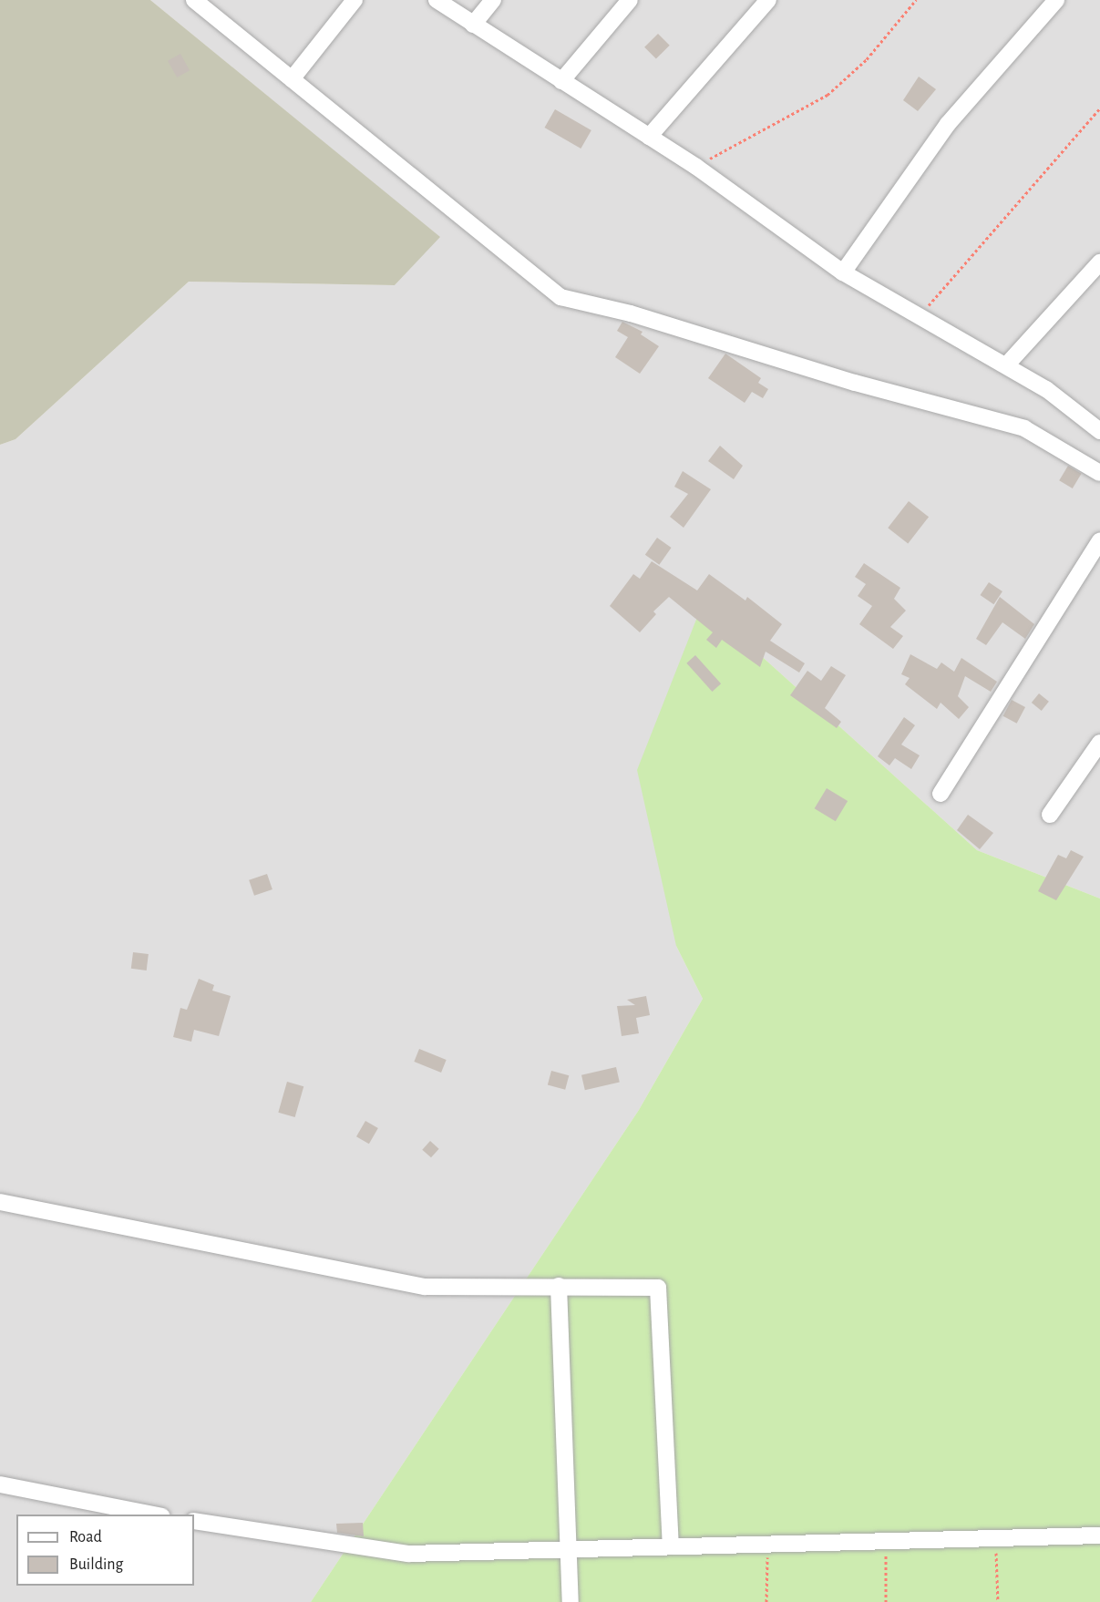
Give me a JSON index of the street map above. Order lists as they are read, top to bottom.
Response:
{
  "legend": ["Road", "Building"]
}
